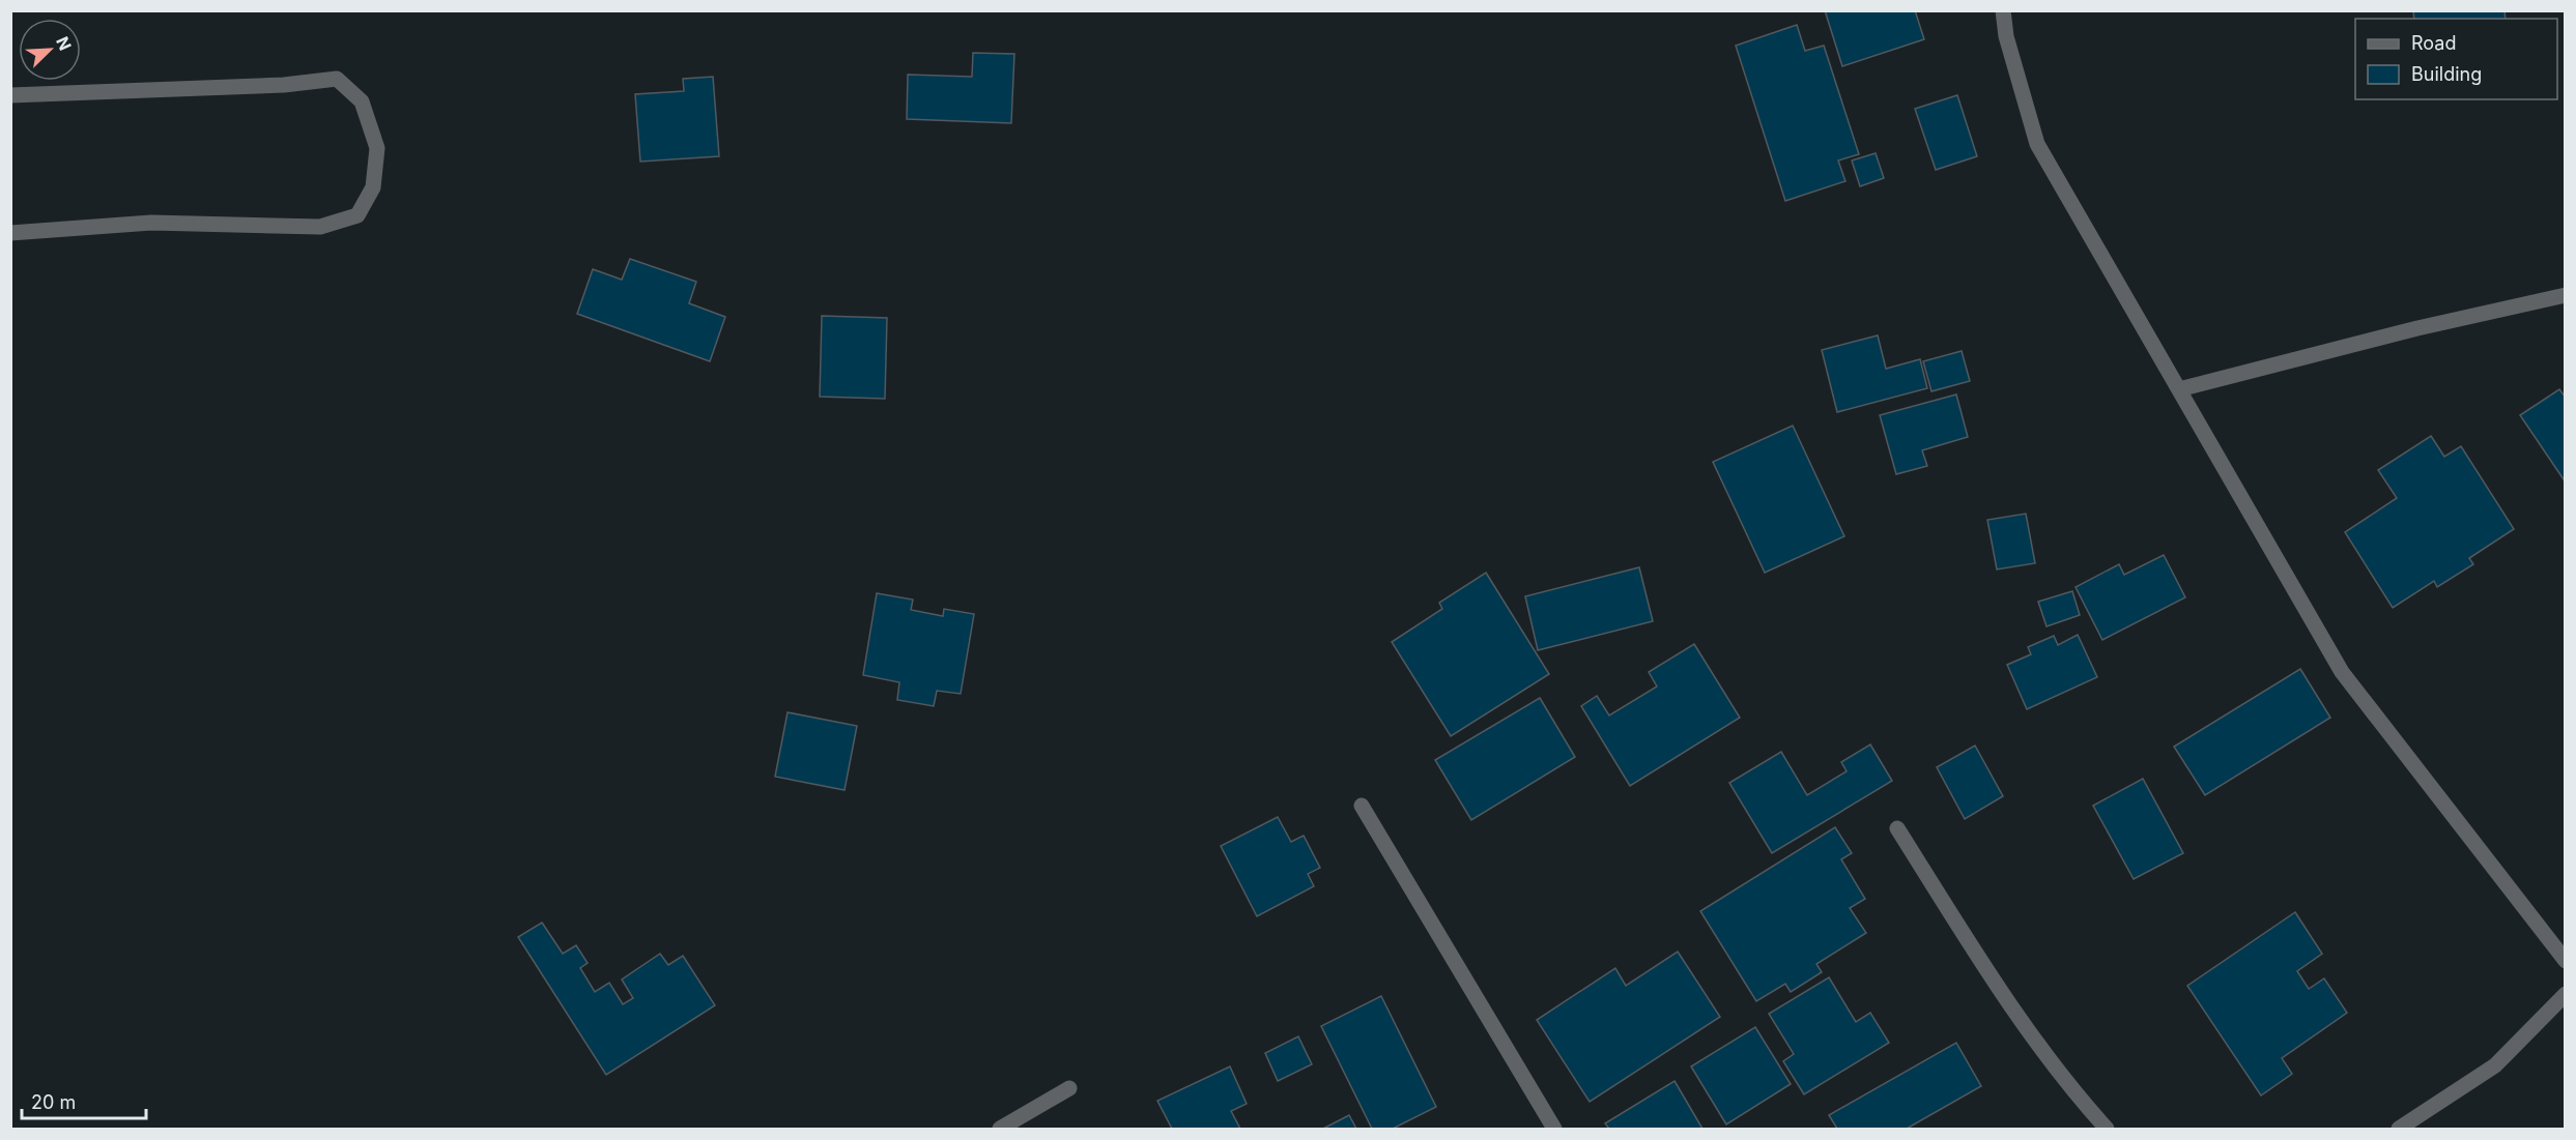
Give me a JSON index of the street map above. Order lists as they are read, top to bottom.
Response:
{
  "legend": ["Road", "Building"],
  "scale_bar": "20 m",
  "north": "top right"
}
